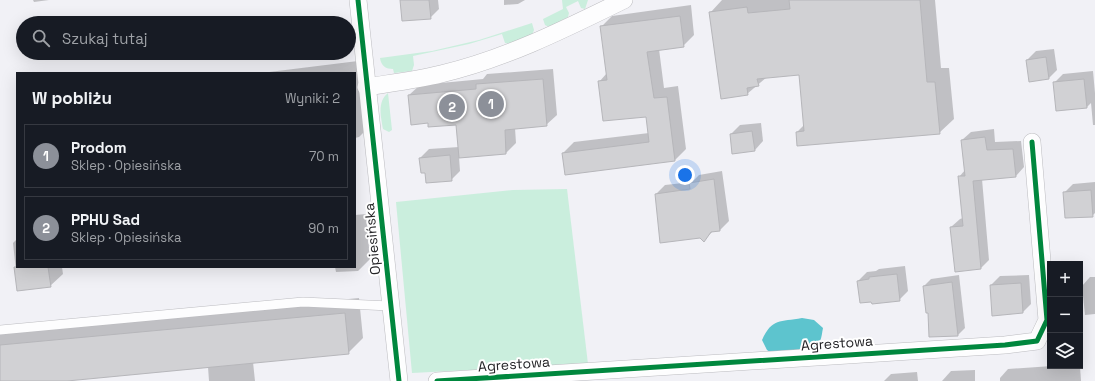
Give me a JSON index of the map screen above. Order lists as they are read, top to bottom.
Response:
{
  "streets": {
    "street": ["Opiesińska", "Agrestowa"]
  },
  "page": {
    "search": "Szukaj tutaj",
    "heading": ["W pobliżu", "Wyniki: 2"],
    "pins": ["1", "2"],
    "list": [
      {
        "mark": "1",
        "name": "Prodom",
        "note": "Sklep · Opiesińska",
        "value": "70 m"
      },
      {
        "mark": "2",
        "name": "PPHU Sad",
        "note": "Sklep · Opiesińska",
        "value": "90 m"
      }
    ],
    "map_buttons": ["+", "−"]
  }
}
